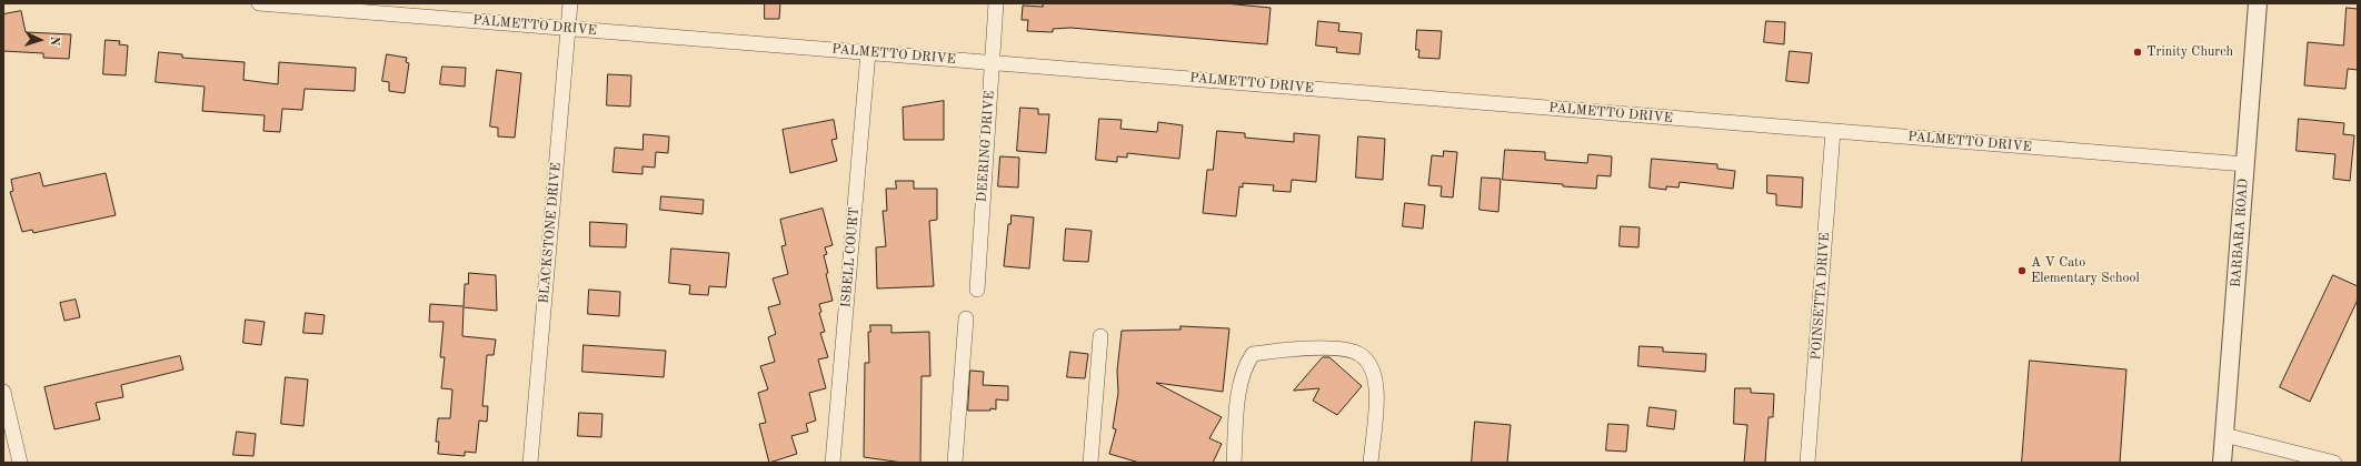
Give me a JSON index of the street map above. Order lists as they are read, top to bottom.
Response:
{
  "streets": {
    "street": [
      "PALMETTO DRIVE",
      "DEERING DRIVE",
      "BLACKSTONE DRIVE",
      "BARBARA ROAD",
      "ISBELL COURT",
      "POINSETTA DRIVE"
    ]
  },
  "crossings": [
    ["PALMETTO DRIVE", "DEERING DRIVE"],
    ["PALMETTO DRIVE", "BLACKSTONE DRIVE"],
    ["PALMETTO DRIVE", "BARBARA ROAD"],
    ["PALMETTO DRIVE", "ISBELL COURT"],
    ["PALMETTO DRIVE", "POINSETTA DRIVE"]
  ],
  "places": ["Trinity Church", "A V Cato Elementary School"],
  "north": "right"
}
